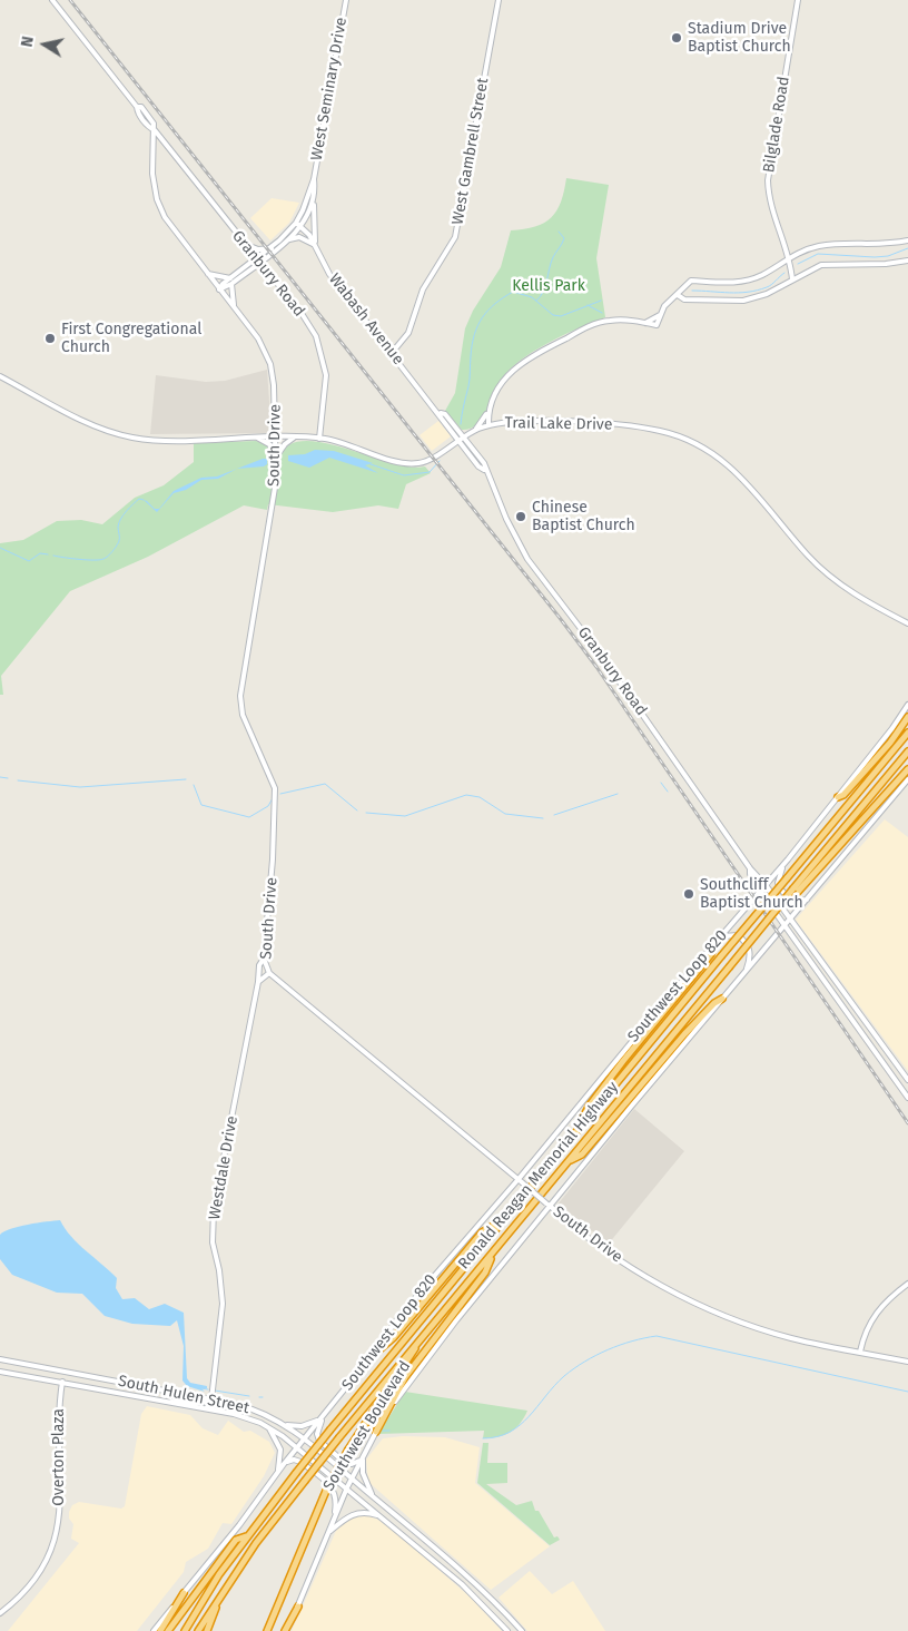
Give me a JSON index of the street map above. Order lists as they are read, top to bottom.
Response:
{
  "streets": {
    "highway": ["Ronald Reagan Memorial Highway", "Southwest Boulevard"],
    "main road": [
      "West Seminary Drive",
      "Bilglade Road",
      "West Gambrell Street",
      "Granbury Road",
      "Wabash Avenue",
      "Trail Lake Drive",
      "South Drive",
      "Southwest Loop 820",
      "Westdale Drive",
      "South Hulen Street",
      "Overton Plaza"
    ]
  },
  "crossings": [
    ["West Seminary Drive", "Granbury Road"],
    ["West Seminary Drive", "Wabash Avenue"],
    ["West Seminary Drive", "South Drive"],
    ["West Gambrell Street", "Wabash Avenue"],
    ["Granbury Road", "Wabash Avenue"],
    ["Granbury Road", "Trail Lake Drive"],
    ["Granbury Road", "South Drive"],
    ["Granbury Road", "Southwest Loop 820"],
    ["Wabash Avenue", "Trail Lake Drive"],
    ["Trail Lake Drive", "South Drive"],
    ["South Drive", "Southwest Loop 820"],
    ["South Drive", "Westdale Drive"],
    ["Southwest Loop 820", "South Hulen Street"],
    ["Westdale Drive", "South Hulen Street"],
    ["Ronald Reagan Memorial Highway", "Southwest Boulevard"],
    ["South Hulen Street", "Overton Plaza"]
  ],
  "parks": ["Kellis Park"],
  "places": [
    "Stadium Drive Baptist Church",
    "First Congregational Church",
    "Chinese Baptist Church",
    "Southcliff Baptist Church"
  ],
  "north": "left"
}
